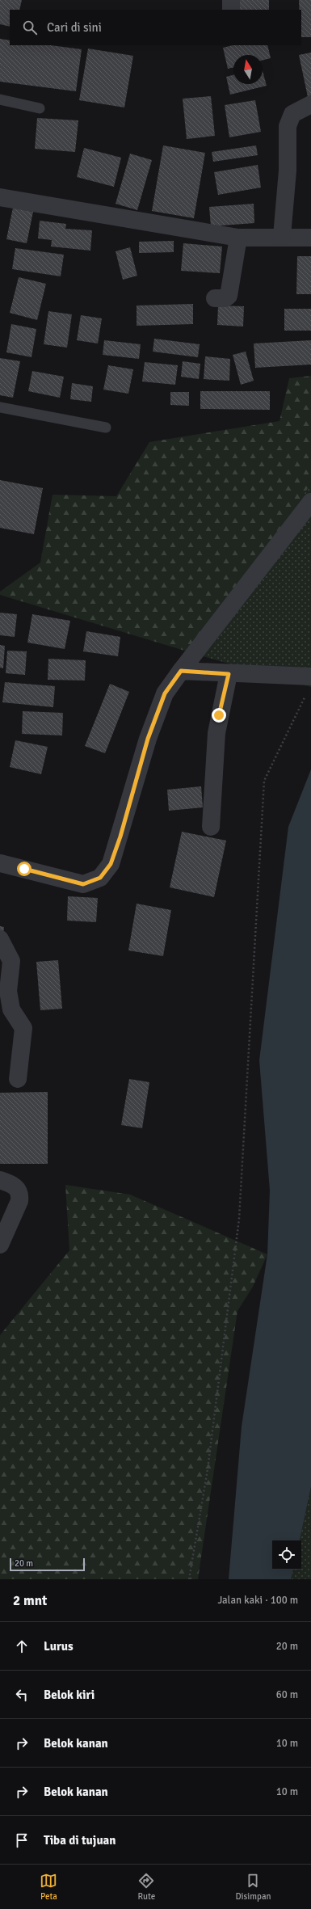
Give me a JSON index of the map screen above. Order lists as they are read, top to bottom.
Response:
{
  "scale_bar": "20 m",
  "north": "top",
  "page": {
    "search": "Cari di sini",
    "scale": "20 m",
    "heading": ["2 mnt", "Jalan kaki · 100 m"],
    "list": [
      ["Lurus", "20 m"],
      ["Belok kiri", "60 m"],
      ["Belok kanan", "10 m"],
      ["Belok kanan", "10 m"],
      "Tiba di tujuan"
    ],
    "nav": ["Peta", "Rute", "Disimpan"]
  }
}
